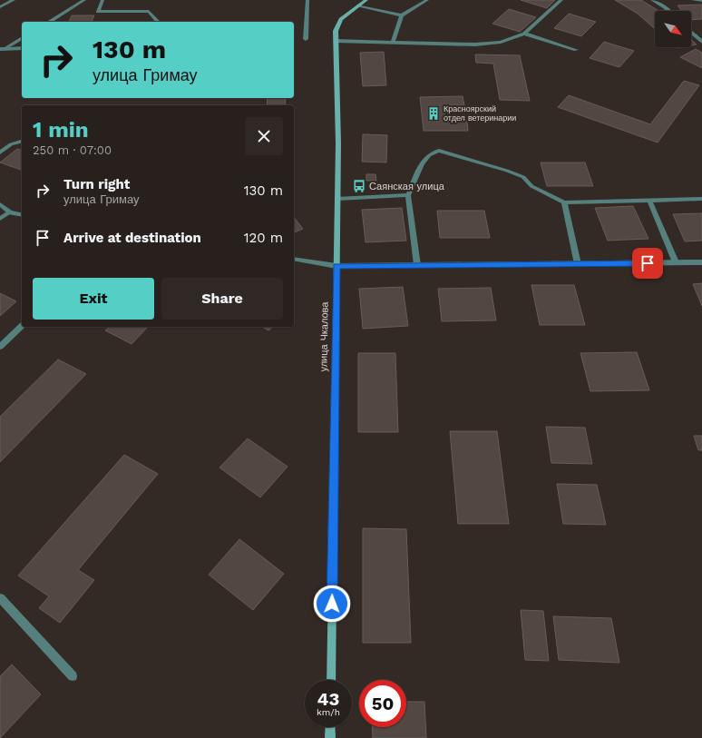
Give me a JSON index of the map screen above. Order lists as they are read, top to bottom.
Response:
{
  "streets": {
    "main road": ["улица Чкалова"]
  },
  "places": {
    "building": ["Красноярский отдел ветеринарии"],
    "bus stop": ["Саянская улица"]
  },
  "north": "bottom right",
  "page": {
    "turn": ["130 m", "улица Гримау"],
    "heading": ["1 min", "250 m · 07:00"],
    "list": [
      {
        "name": "Turn right",
        "note": "улица Гримау",
        "value": "130 m"
      },
      {
        "name": "Arrive at destination",
        "value": "120 m"
      }
    ],
    "buttons": ["Exit", "Share"],
    "speed": "43 km/h",
    "limit": "50"
  }
}
